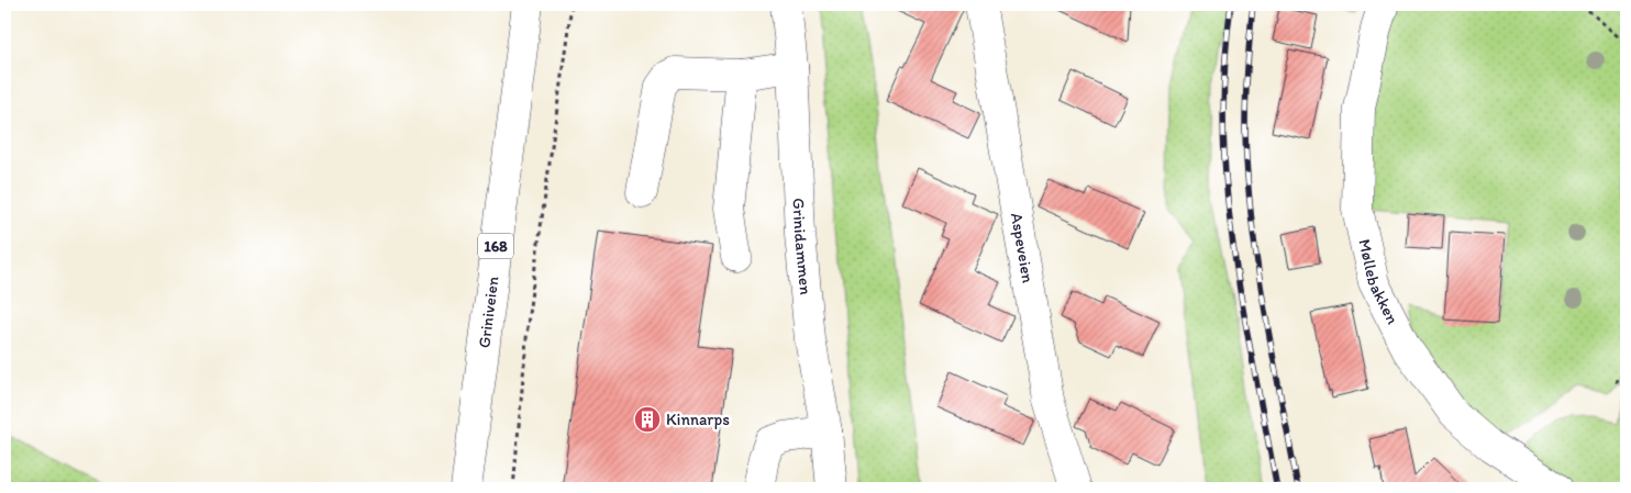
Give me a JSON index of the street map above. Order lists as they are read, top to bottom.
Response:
{
  "streets": {
    "street": [
      "168",
      "Grinidammen",
      "Aspeveien",
      "Møllebakken",
      "Griniveien"
    ]
  },
  "places": {
    "building": ["Kinnarps"]
  }
}
